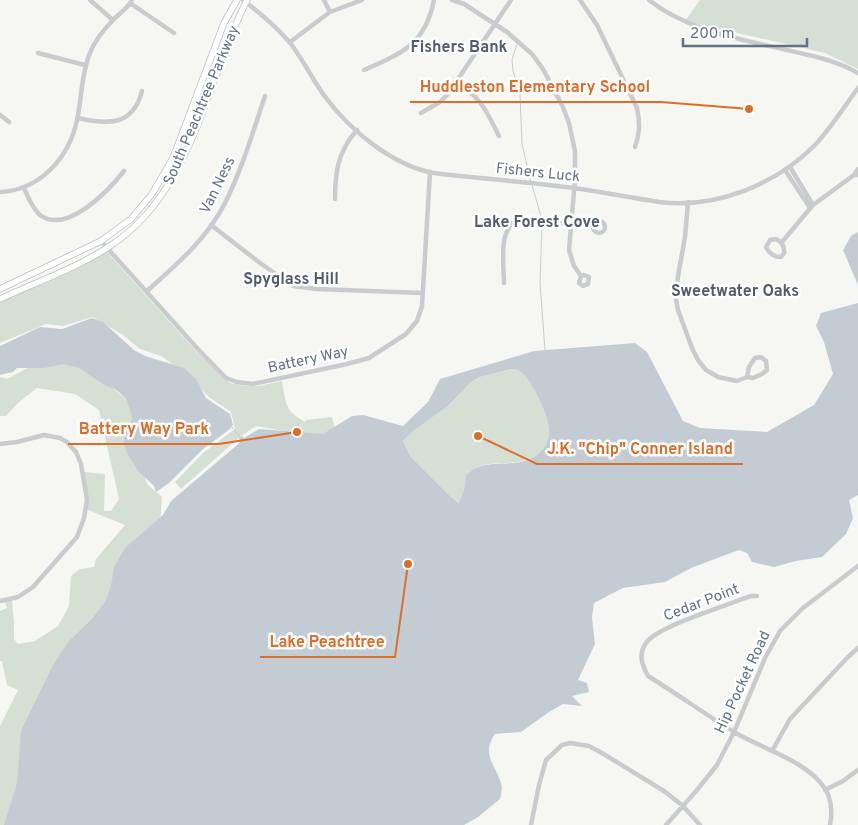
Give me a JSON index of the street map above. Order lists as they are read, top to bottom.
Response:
{
  "streets": {
    "main road": ["South Peachtree Parkway"],
    "street": [
      "Fishers Luck",
      "Van Ness",
      "Battery Way",
      "Cedar Point",
      "Hip Pocket Road"
    ]
  },
  "crossings": [
    ["South Peachtree Parkway", "Fishers Luck"],
    ["South Peachtree Parkway", "Battery Way"],
    ["Fishers Luck", "Battery Way"],
    ["Van Ness", "Battery Way"],
    ["Cedar Point", "Hip Pocket Road"]
  ],
  "districts": [
    "Fishers Bank",
    "Lake Forest Cove",
    "Spyglass Hill",
    "Sweetwater Oaks"
  ],
  "places": [
    "Huddleston Elementary School",
    "Battery Way Park",
    "J.K. \"Chip\" Conner Island",
    "Lake Peachtree"
  ],
  "scale_bar": "200 m"
}
